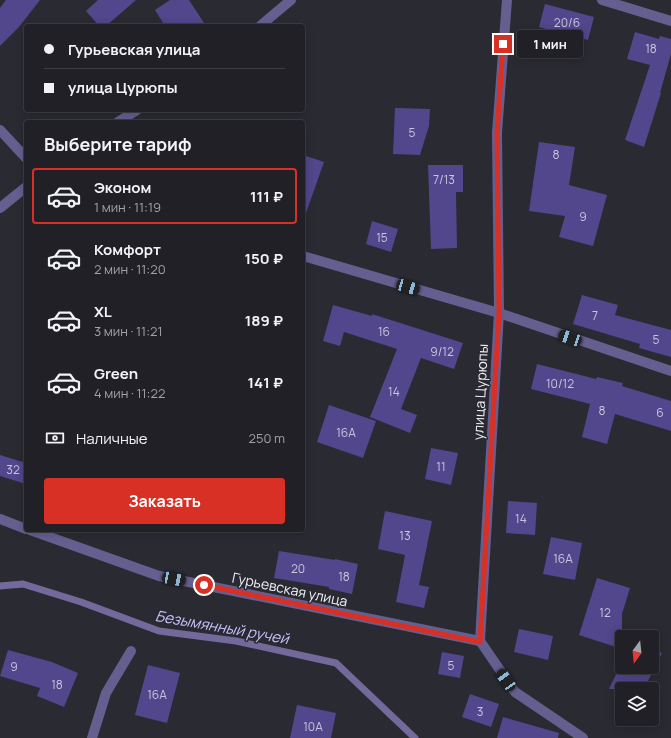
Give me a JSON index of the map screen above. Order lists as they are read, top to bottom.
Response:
{
  "streets": {
    "street": ["улица Цурюпы", "Гурьевская улица"]
  },
  "crossings": [
    ["улица Цурюпы", "Гурьевская улица"]
  ],
  "water": ["Безымянный ручей"],
  "house_numbers": [
    "20/6",
    "18",
    "5",
    "8",
    "7/13",
    "9",
    "15",
    "7",
    "16",
    "5",
    "9/12",
    "10/12",
    "14",
    "8",
    "6",
    "16А",
    "11",
    "32",
    "14",
    "13",
    "16А",
    "20",
    "18",
    "12",
    "5",
    "9",
    "18",
    "16А",
    "3",
    "10А"
  ],
  "north": "bottom",
  "page": {
    "banner": ["Гурьевская улица", "улица Цурюпы"],
    "bubble": "1 мин",
    "heading": "Выберите тариф",
    "list": [
      {
        "name": "Эконом",
        "note": "1 мин · 11:19",
        "value": "111 ₽"
      },
      {
        "name": "Комфорт",
        "note": "2 мин · 11:20",
        "value": "150 ₽"
      },
      {
        "name": "XL",
        "note": "3 мин · 11:21",
        "value": "189 ₽"
      },
      {
        "name": "Green",
        "note": "4 мин · 11:22",
        "value": "141 ₽"
      }
    ],
    "pay": ["Наличные", "250 m"],
    "buttons": "Заказать"
  }
}
